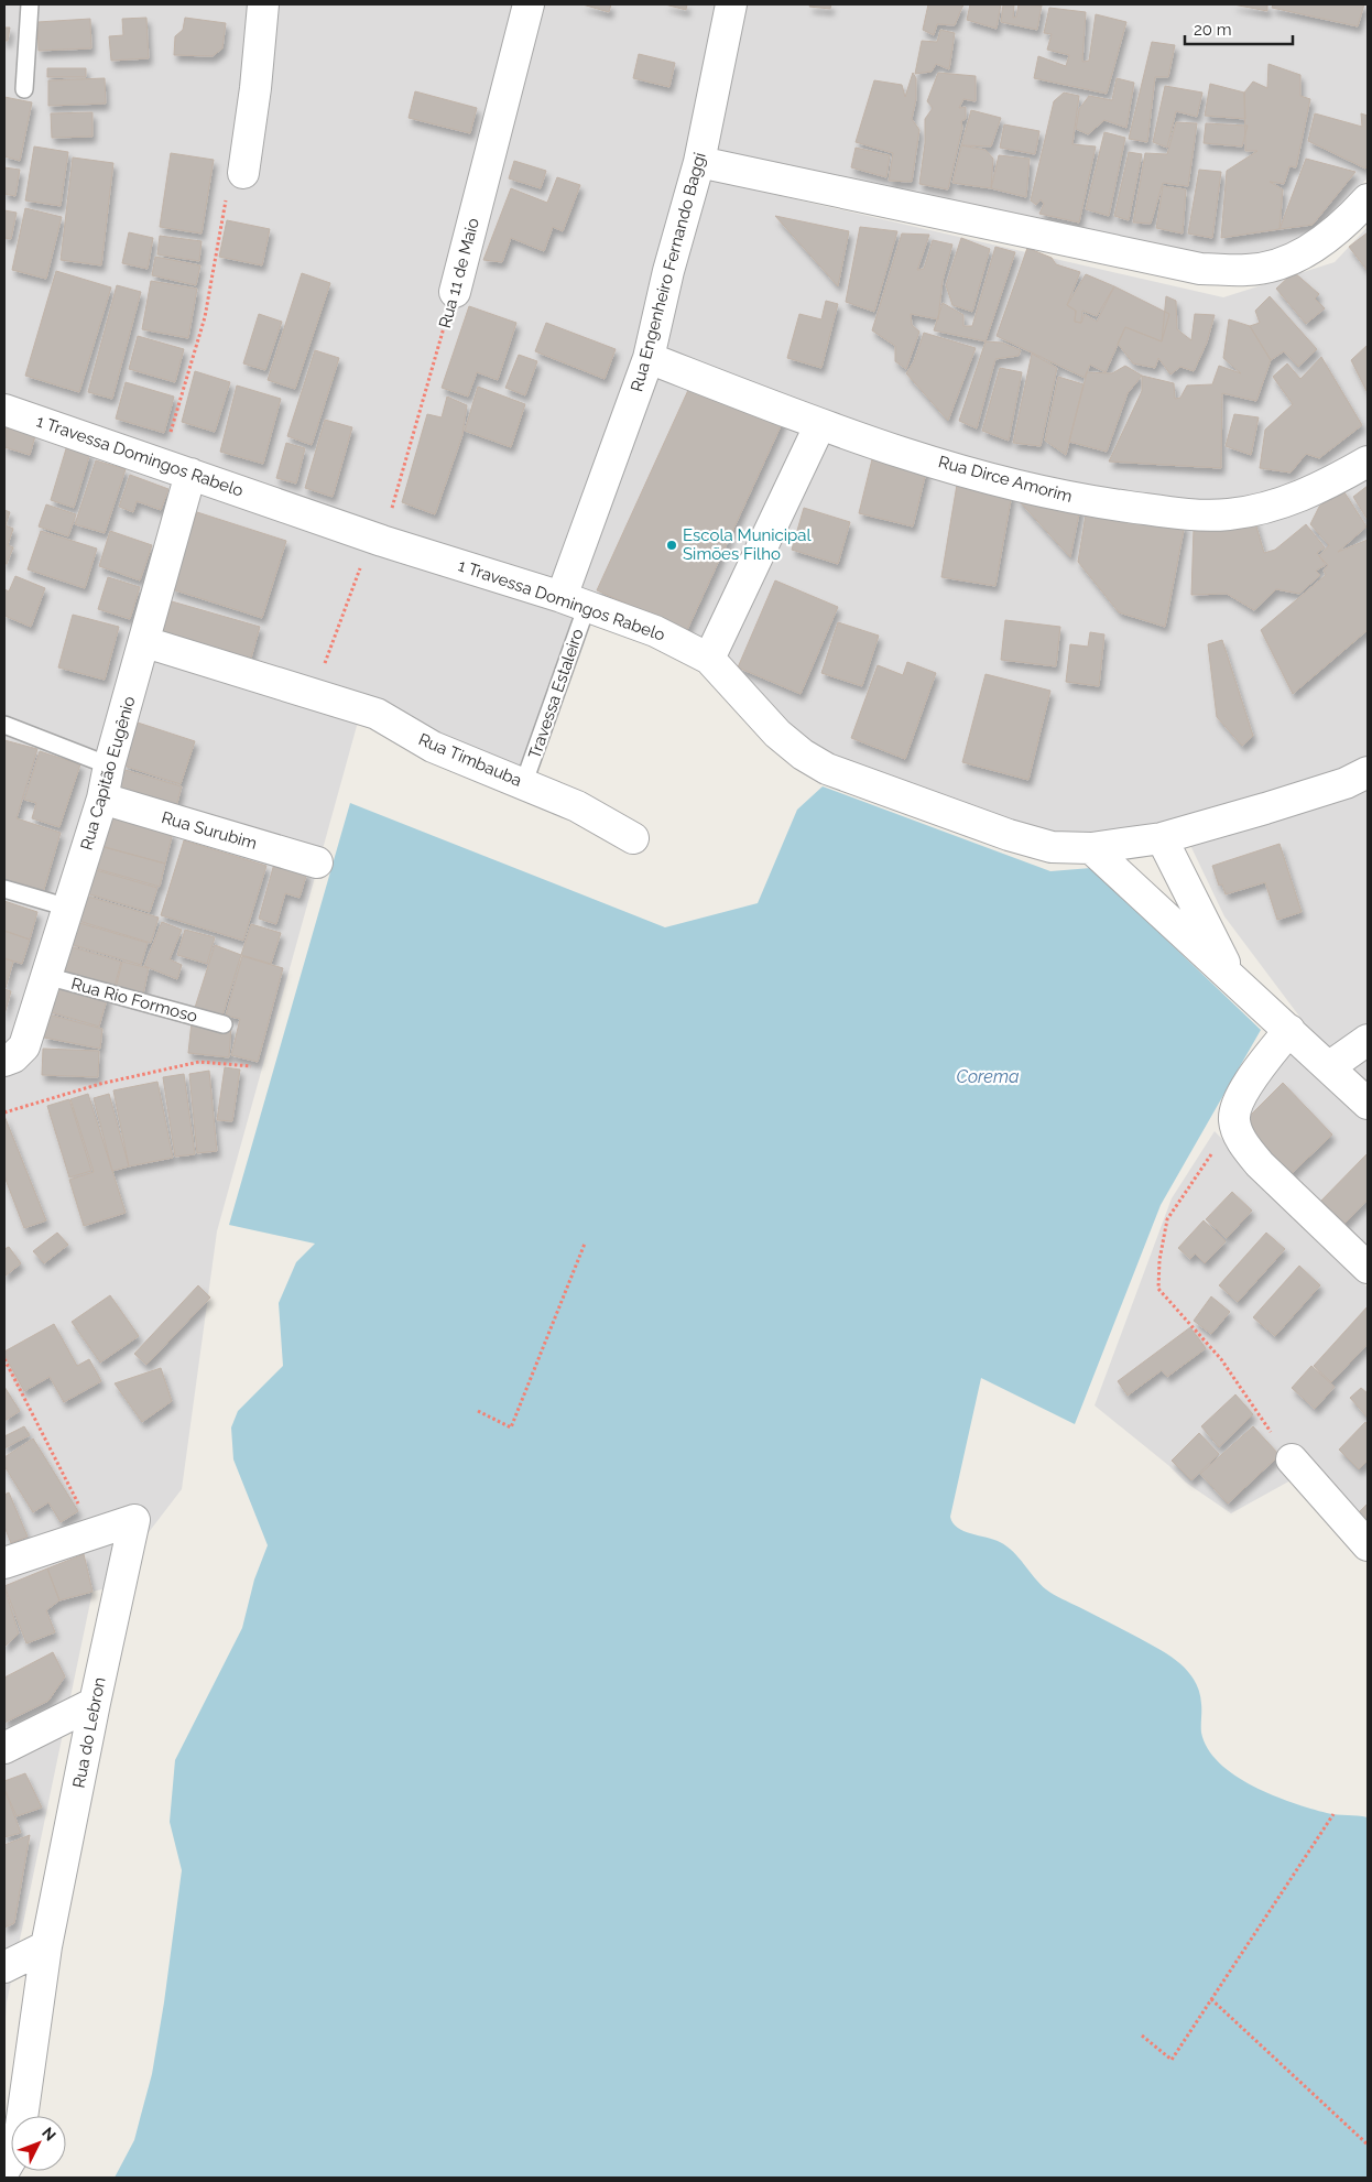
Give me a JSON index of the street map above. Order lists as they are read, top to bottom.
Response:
{
  "streets": {
    "street": [
      "Rua Engenheiro Fernando Baggi",
      "Rua 11 de Maio",
      "1 Travessa Domingos Rabelo",
      "Rua Dirce Amorim",
      "Rua Timbauba",
      "Rua Capitão Eugênio",
      "Rua Surubim",
      "Rua do Lebron"
    ],
    "lane": ["Travessa Estaleiro", "Rua Rio Formoso"]
  },
  "crossings": [
    ["Rua Engenheiro Fernando Baggi", "1 Travessa Domingos Rabelo"],
    ["Rua Engenheiro Fernando Baggi", "Rua Dirce Amorim"],
    ["Rua Engenheiro Fernando Baggi", "Travessa Estaleiro"],
    ["Rua 11 de Maio", "1 Travessa Domingos Rabelo"],
    ["Rua 11 de Maio", "Rua Timbauba"],
    ["1 Travessa Domingos Rabelo", "Travessa Estaleiro"],
    ["1 Travessa Domingos Rabelo", "Rua Capitão Eugênio"],
    ["Travessa Estaleiro", "Rua Timbauba"],
    ["Rua Timbauba", "Rua Capitão Eugênio"],
    ["Rua Capitão Eugênio", "Rua Surubim"],
    ["Rua Capitão Eugênio", "Rua Rio Formoso"]
  ],
  "water": ["Corema"],
  "places": ["Escola Municipal Simões Filho"],
  "scale_bar": "20 m",
  "north": "top right"
}
